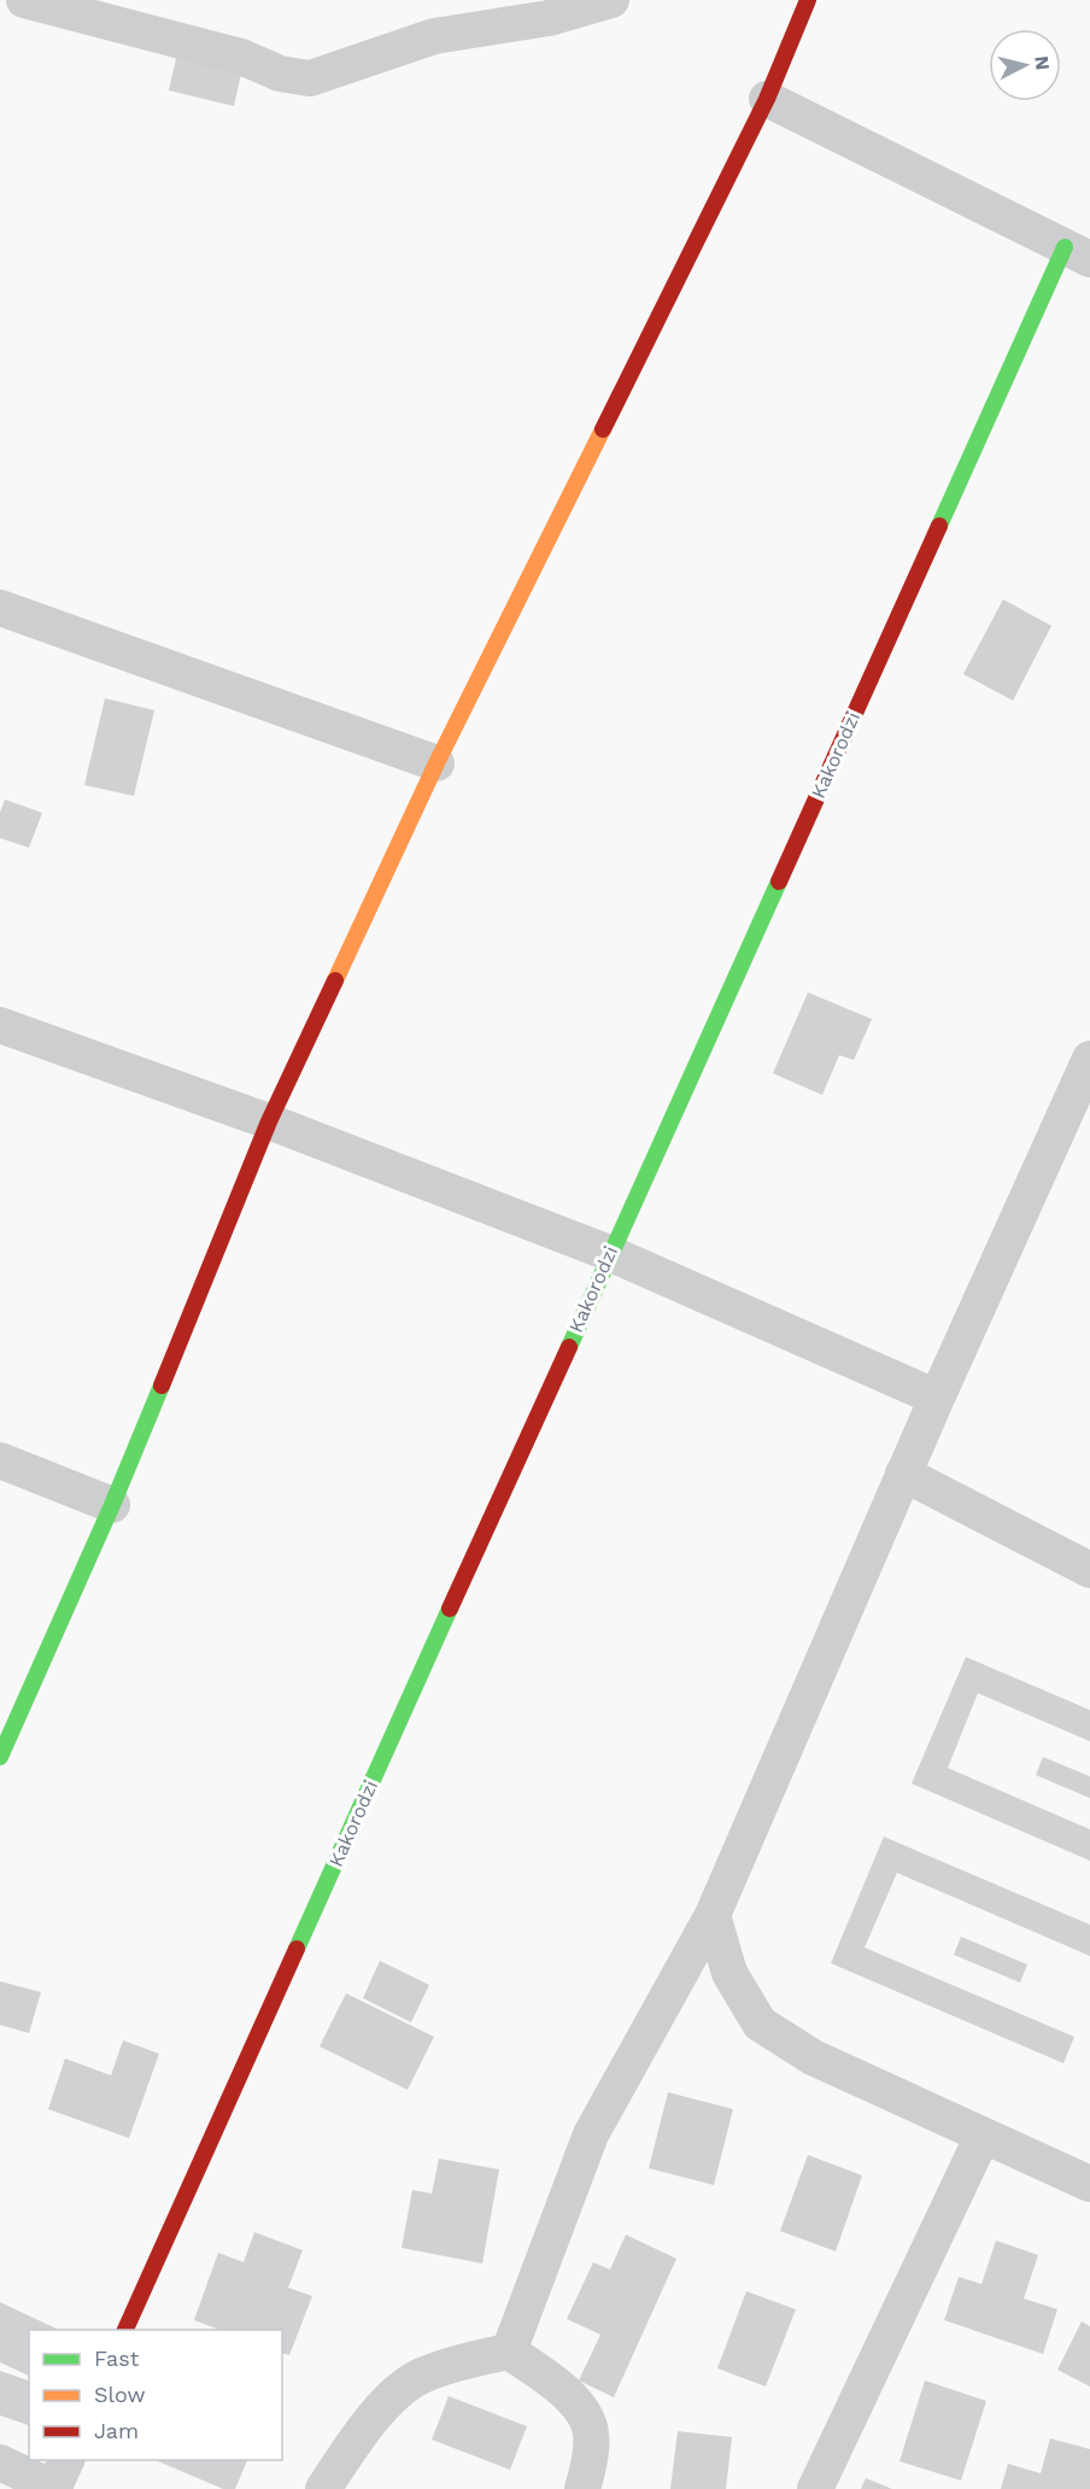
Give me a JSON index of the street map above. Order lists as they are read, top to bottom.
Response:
{
  "streets": {
    "street": ["Kakorodzi"]
  },
  "legend": ["Fast", "Slow", "Jam"],
  "north": "right"
}
